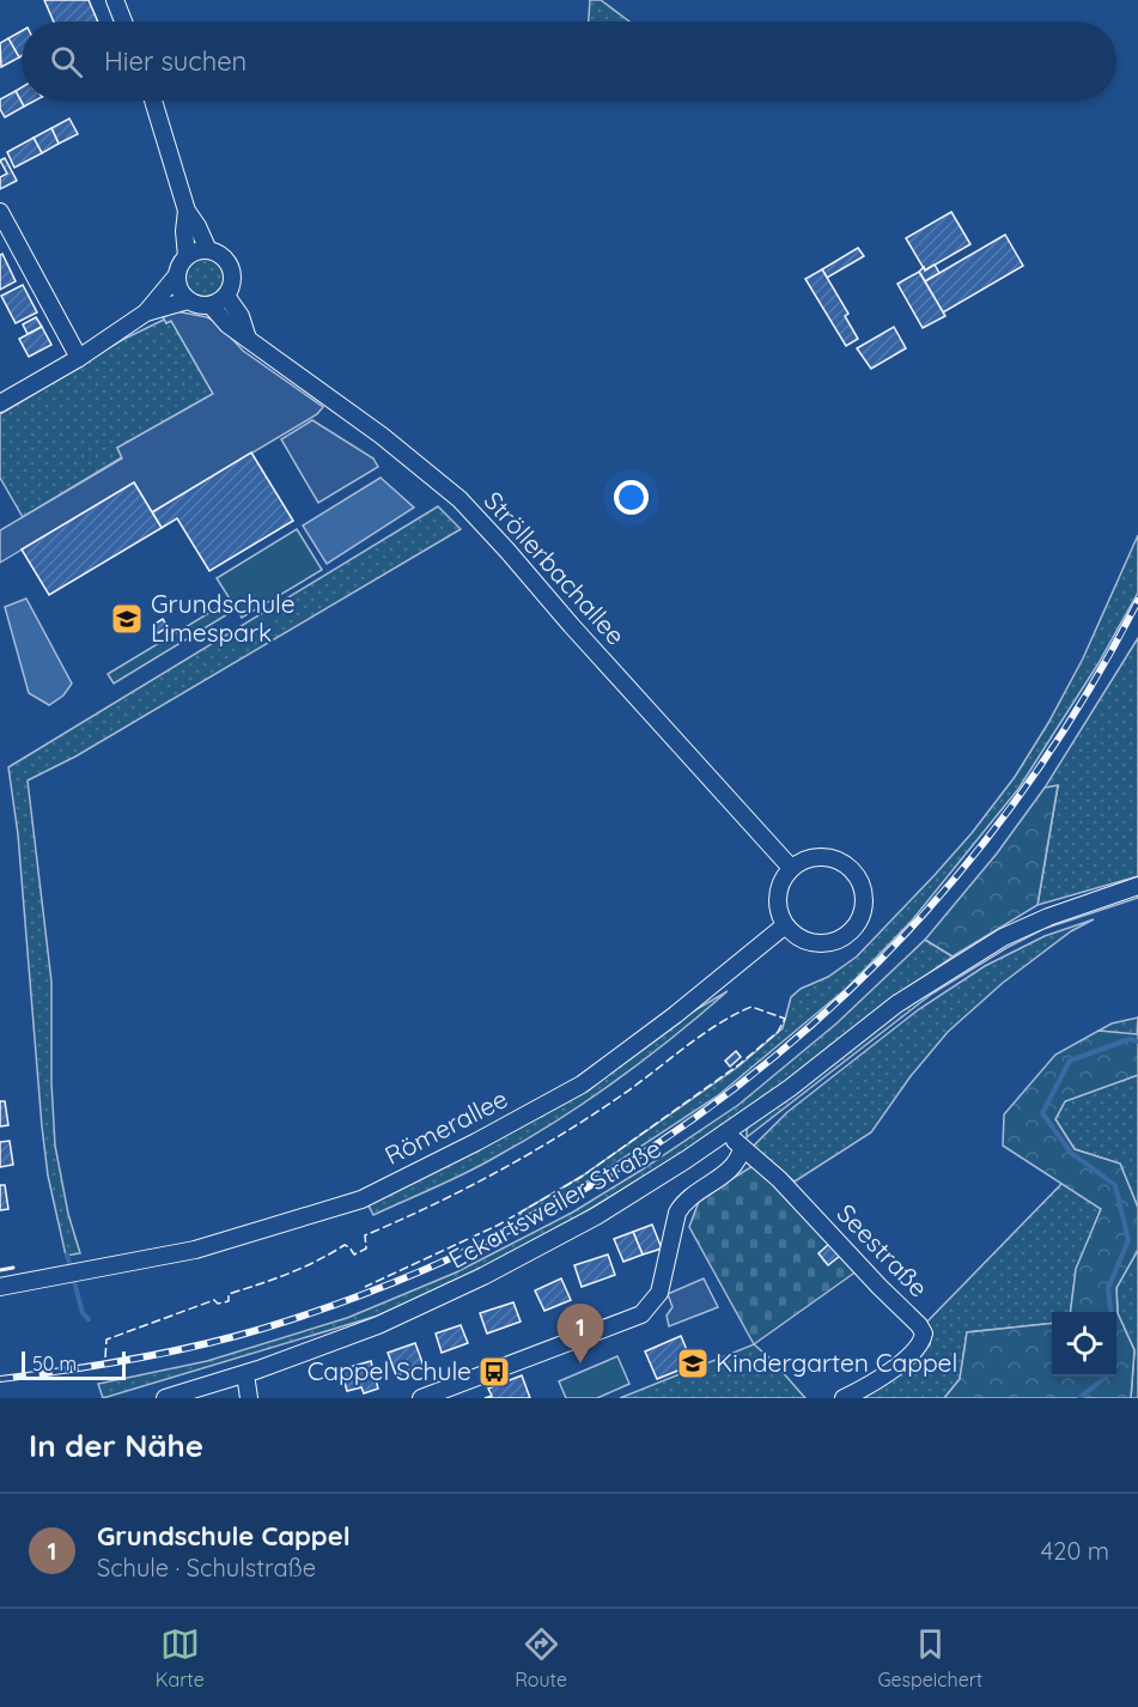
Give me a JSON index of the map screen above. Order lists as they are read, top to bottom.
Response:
{
  "streets": {
    "street": [
      "Ströllerbachallee",
      "Römerallee",
      "Eckartsweiler Straße",
      "Seestraße"
    ]
  },
  "crossings": [
    ["Ströllerbachallee", "Römerallee"],
    ["Eckartsweiler Straße", "Seestraße"]
  ],
  "places": {
    "school or university": ["Grundschule Limespark", "Kindergarten Cappel"],
    "bus stop": ["Cappel Schule"]
  },
  "scale_bar": "50 m",
  "page": {
    "search": "Hier suchen",
    "pins": "1",
    "scale": "50 m",
    "heading": "In der Nähe",
    "list": [
      {
        "mark": "1",
        "name": "Grundschule Cappel",
        "note": "Schule · Schulstraße",
        "value": "420 m"
      }
    ],
    "nav": ["Karte", "Route", "Gespeichert"]
  }
}
